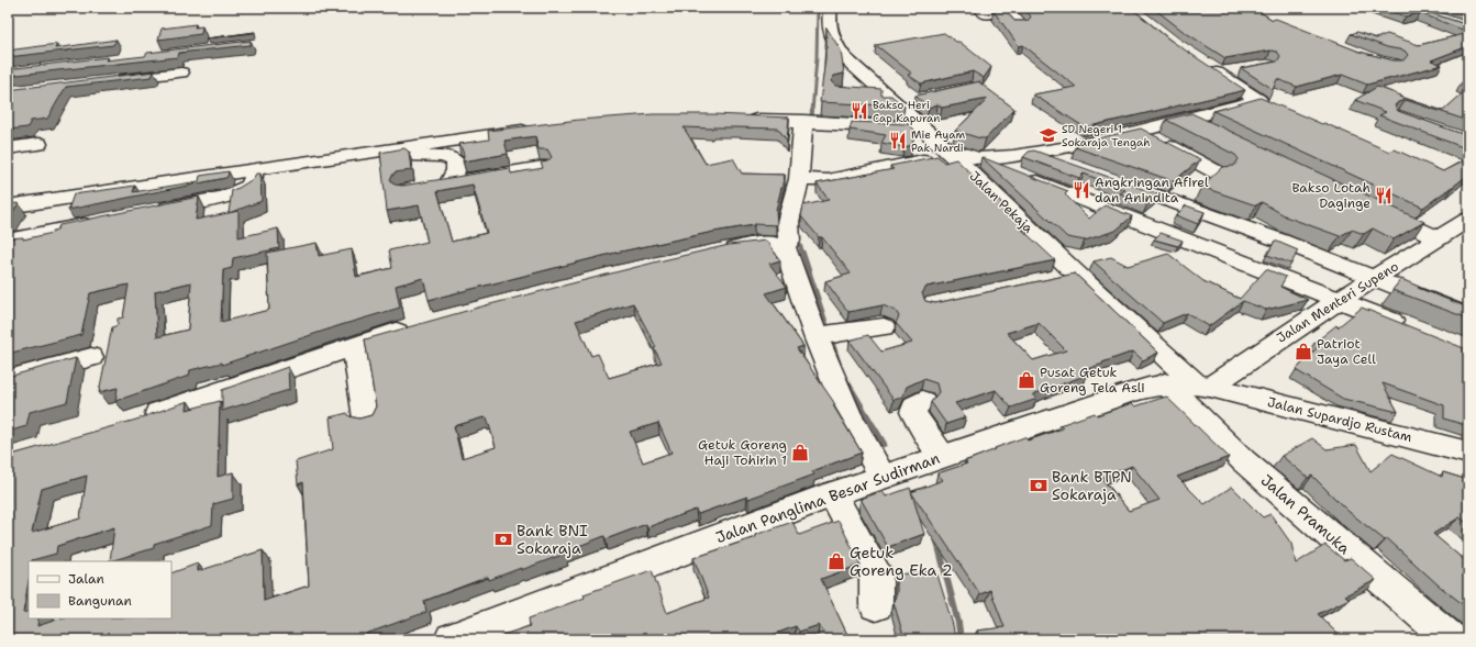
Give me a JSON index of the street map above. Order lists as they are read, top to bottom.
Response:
{
  "streets": {
    "main road": [
      "Jalan Pekaja",
      "Jalan Menteri Supeno",
      "Jalan Supardjo Rustam",
      "Jalan Panglima Besar Sudirman",
      "Jalan Pramuka"
    ]
  },
  "crossings": [
    ["Jalan Pekaja", "Jalan Menteri Supeno"],
    ["Jalan Pekaja", "Jalan Supardjo Rustam"],
    ["Jalan Pekaja", "Jalan Panglima Besar Sudirman"],
    ["Jalan Menteri Supeno", "Jalan Supardjo Rustam"],
    ["Jalan Menteri Supeno", "Jalan Panglima Besar Sudirman"],
    ["Jalan Supardjo Rustam", "Jalan Panglima Besar Sudirman"],
    ["Jalan Panglima Besar Sudirman", "Jalan Pramuka"]
  ],
  "places": {
    "restaurant": [
      "Bakso Heri Cap Kapuran",
      "Mie Ayam Pak Nardi",
      "Angkringan Afirel dan Anindita",
      "Bakso Lotah Daginge"
    ],
    "school or university": ["SD Negeri 1 Sokaraja Tengah"],
    "shop": [
      "Patriot Jaya Cell",
      "Pusat Getuk Goreng Tela Asli",
      "Getuk Goreng Haji Tohirin 1",
      "Getuk Goreng Eka 2"
    ],
    "bank": ["Bank BTPN Sokaraja", "Bank BNI Sokaraja"]
  },
  "legend": ["Jalan", "Bangunan"]
}
